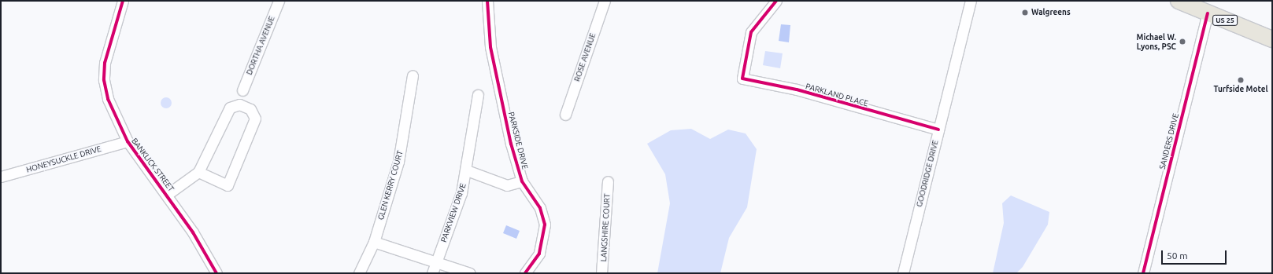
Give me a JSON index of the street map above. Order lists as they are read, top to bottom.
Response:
{
  "streets": {
    "main road": ["US 25"],
    "street": [
      "DORTHA AVENUE",
      "ROSE AVENUE",
      "PARKLAND PLACE",
      "PARKSIDE DRIVE",
      "SANDERS DRIVE",
      "HONEYSUCKLE DRIVE",
      "BANKLICK STREET",
      "GOODRIDGE DRIVE",
      "GLEN KERRY COURT",
      "PARKVIEW DRIVE",
      "LANGSHIRE COURT"
    ]
  },
  "crossings": [
    ["US 25", "SANDERS DRIVE"],
    ["PARKLAND PLACE", "GOODRIDGE DRIVE"],
    ["HONEYSUCKLE DRIVE", "BANKLICK STREET"]
  ],
  "places": ["Walgreens", "Michael W. Lyons, PSC", "Turfside Motel"],
  "scale_bar": "50 m"
}
